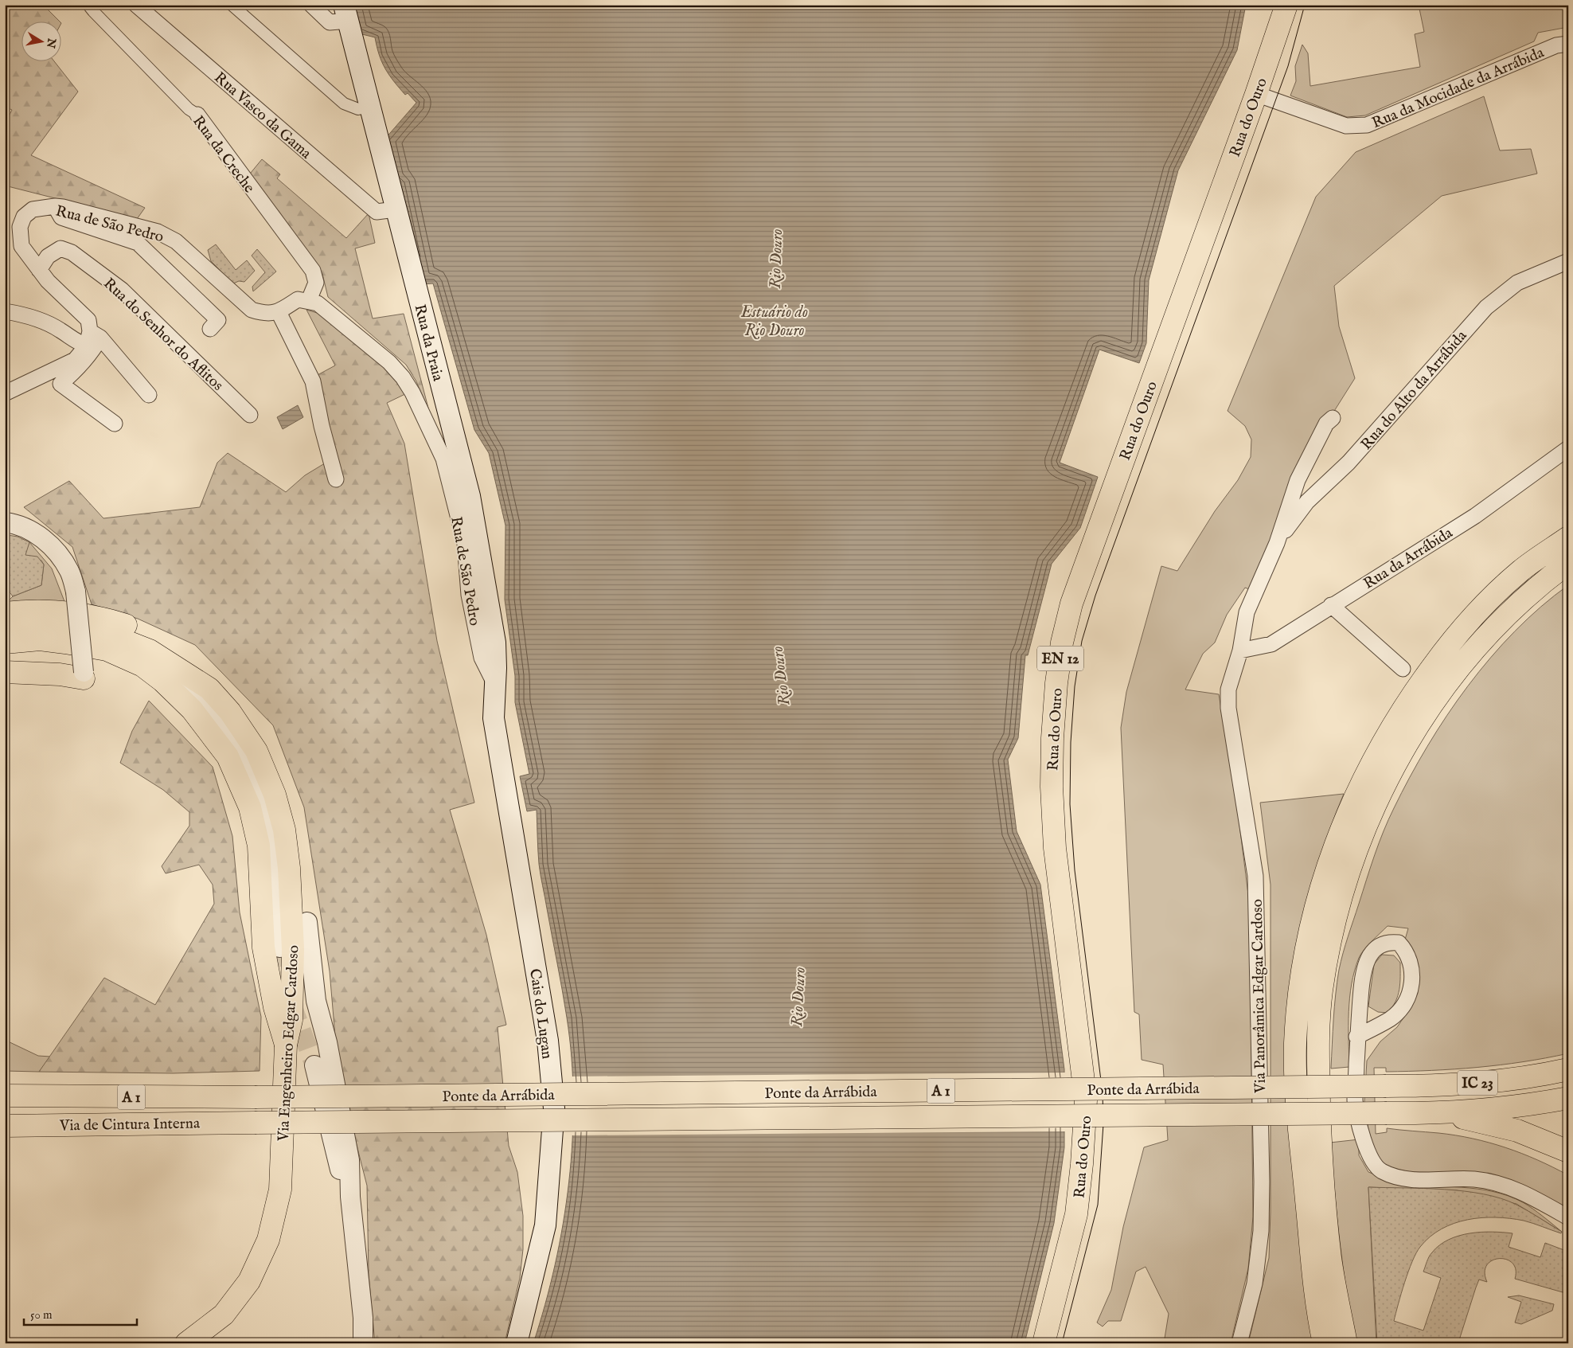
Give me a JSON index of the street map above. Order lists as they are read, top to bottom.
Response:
{
  "streets": {
    "main road": [
      "Rua do Ouro",
      "Rua da Praia",
      "EN 12",
      "Cais do Lugan",
      "Via Engenheiro Edgar Cardoso",
      "IC 23",
      "Ponte da Arrábida",
      "A 1",
      "Via de Cintura Interna"
    ],
    "street": [
      "Rua da Mocidade da Arrábida",
      "Rua Vasco da Gama",
      "Rua da Creche",
      "Rua de São Pedro",
      "Rua do Senhor do Aflitos",
      "Rua do Alto da Arrábida",
      "Rua da Arrábida",
      "Via Panorâmica Edgar Cardoso"
    ]
  },
  "crossings": [
    ["Rua da Mocidade da Arrábida", "Rua do Ouro"],
    ["Rua Vasco da Gama", "Rua da Praia"],
    ["Rua da Creche", "Rua de São Pedro"],
    ["Rua de São Pedro", "Rua do Senhor do Aflitos"],
    ["Rua de São Pedro", "Rua da Praia"],
    ["Rua de São Pedro", "Cais do Lugan"],
    ["Rua da Praia", "Cais do Lugan"],
    ["Rua do Alto da Arrábida", "Rua da Arrábida"],
    ["Rua do Alto da Arrábida", "Via Panorâmica Edgar Cardoso"],
    ["Rua da Arrábida", "Via Panorâmica Edgar Cardoso"],
    ["IC 23", "Ponte da Arrábida"],
    ["Ponte da Arrábida", "Via de Cintura Interna"]
  ],
  "water": ["Rio Douro", "Estuário do Rio Douro"],
  "scale_bar": "50 m",
  "north": "right"
}
